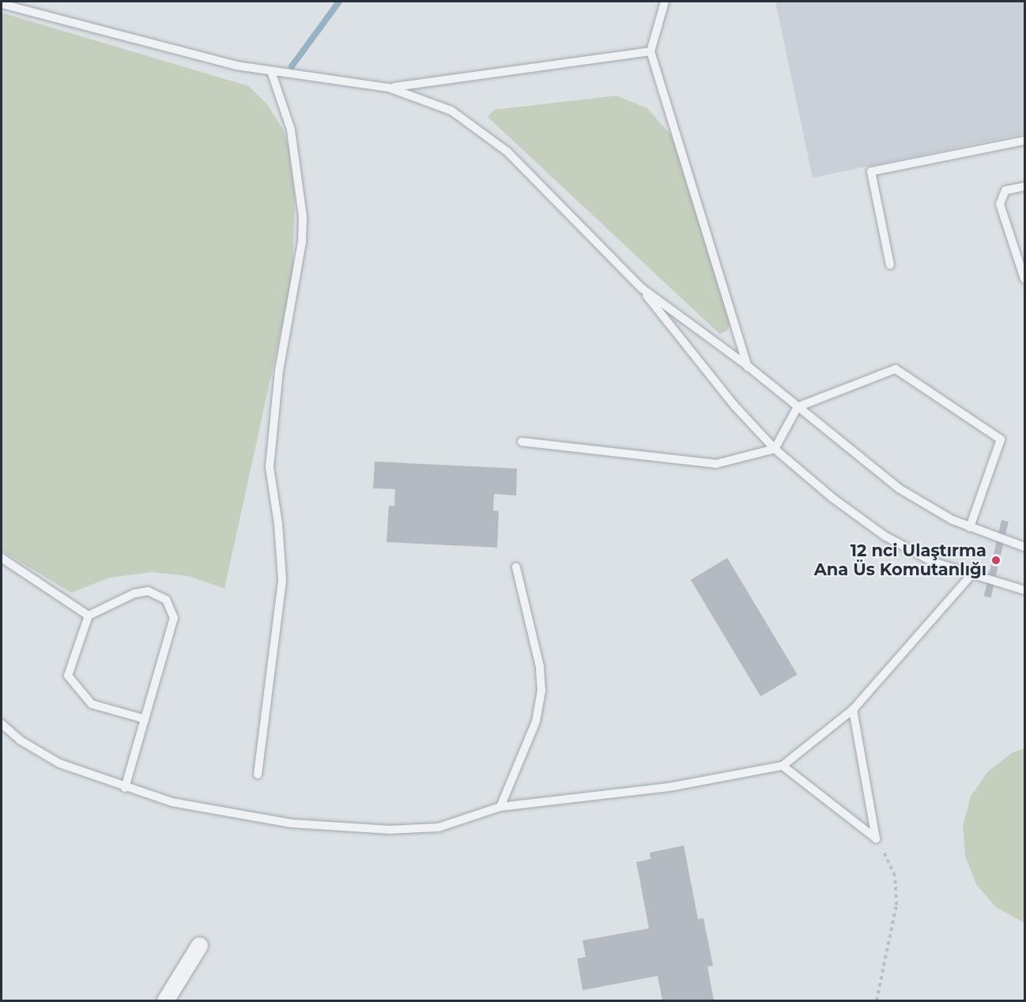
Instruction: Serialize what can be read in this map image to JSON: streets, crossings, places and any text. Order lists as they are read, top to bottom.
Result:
{
  "places": ["12 nci Ulaştırma Ana Üs Komutanlığı"]
}
